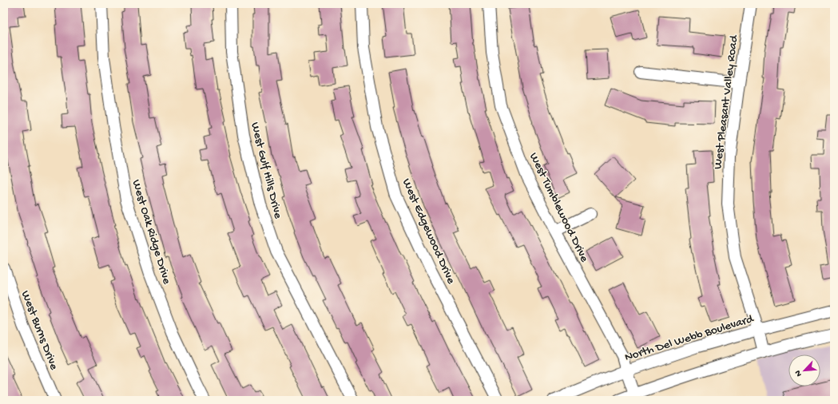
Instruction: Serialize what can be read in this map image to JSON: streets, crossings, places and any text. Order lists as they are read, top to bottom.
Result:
{
  "streets": {
    "street": [
      "West Pleasant Valley Road",
      "West Gulf Hills Drive",
      "West Tumblewood Drive",
      "West Edgewood Drive",
      "West Oak Ridge Drive",
      "West Burns Drive",
      "North Del Webb Boulevard"
    ]
  },
  "crossings": [
    ["West Pleasant Valley Road", "North Del Webb Boulevard"],
    ["West Tumblewood Drive", "North Del Webb Boulevard"]
  ],
  "north": "bottom left"
}
